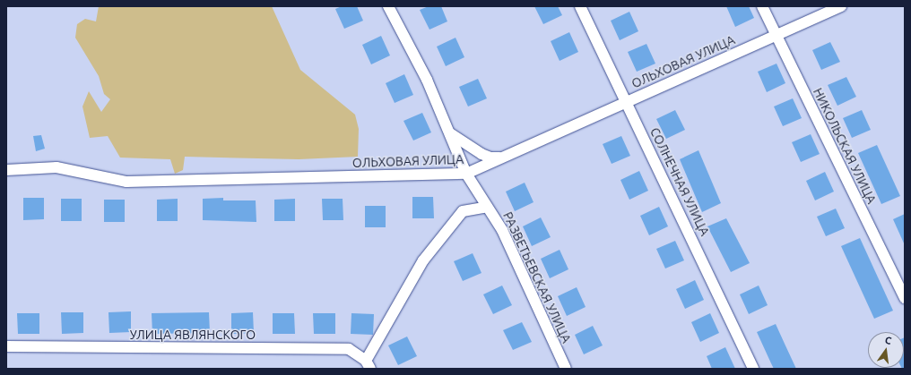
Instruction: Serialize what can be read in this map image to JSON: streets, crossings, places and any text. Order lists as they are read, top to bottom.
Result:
{
  "streets": {
    "street": [
      "ОЛЬХОВАЯ УЛИЦА",
      "НИКОЛЬСКАЯ УЛИЦА",
      "СОЛНЕЧНАЯ УЛИЦА",
      "РАЗВЕТЬЕВСКАЯ УЛИЦА",
      "УЛИЦА ЯВЛЯНСКОГО"
    ]
  },
  "crossings": [
    ["ОЛЬХОВАЯ УЛИЦА", "НИКОЛЬСКАЯ УЛИЦА"],
    ["ОЛЬХОВАЯ УЛИЦА", "СОЛНЕЧНАЯ УЛИЦА"],
    ["ОЛЬХОВАЯ УЛИЦА", "РАЗВЕТЬЕВСКАЯ УЛИЦА"]
  ],
  "north": "top"
}
